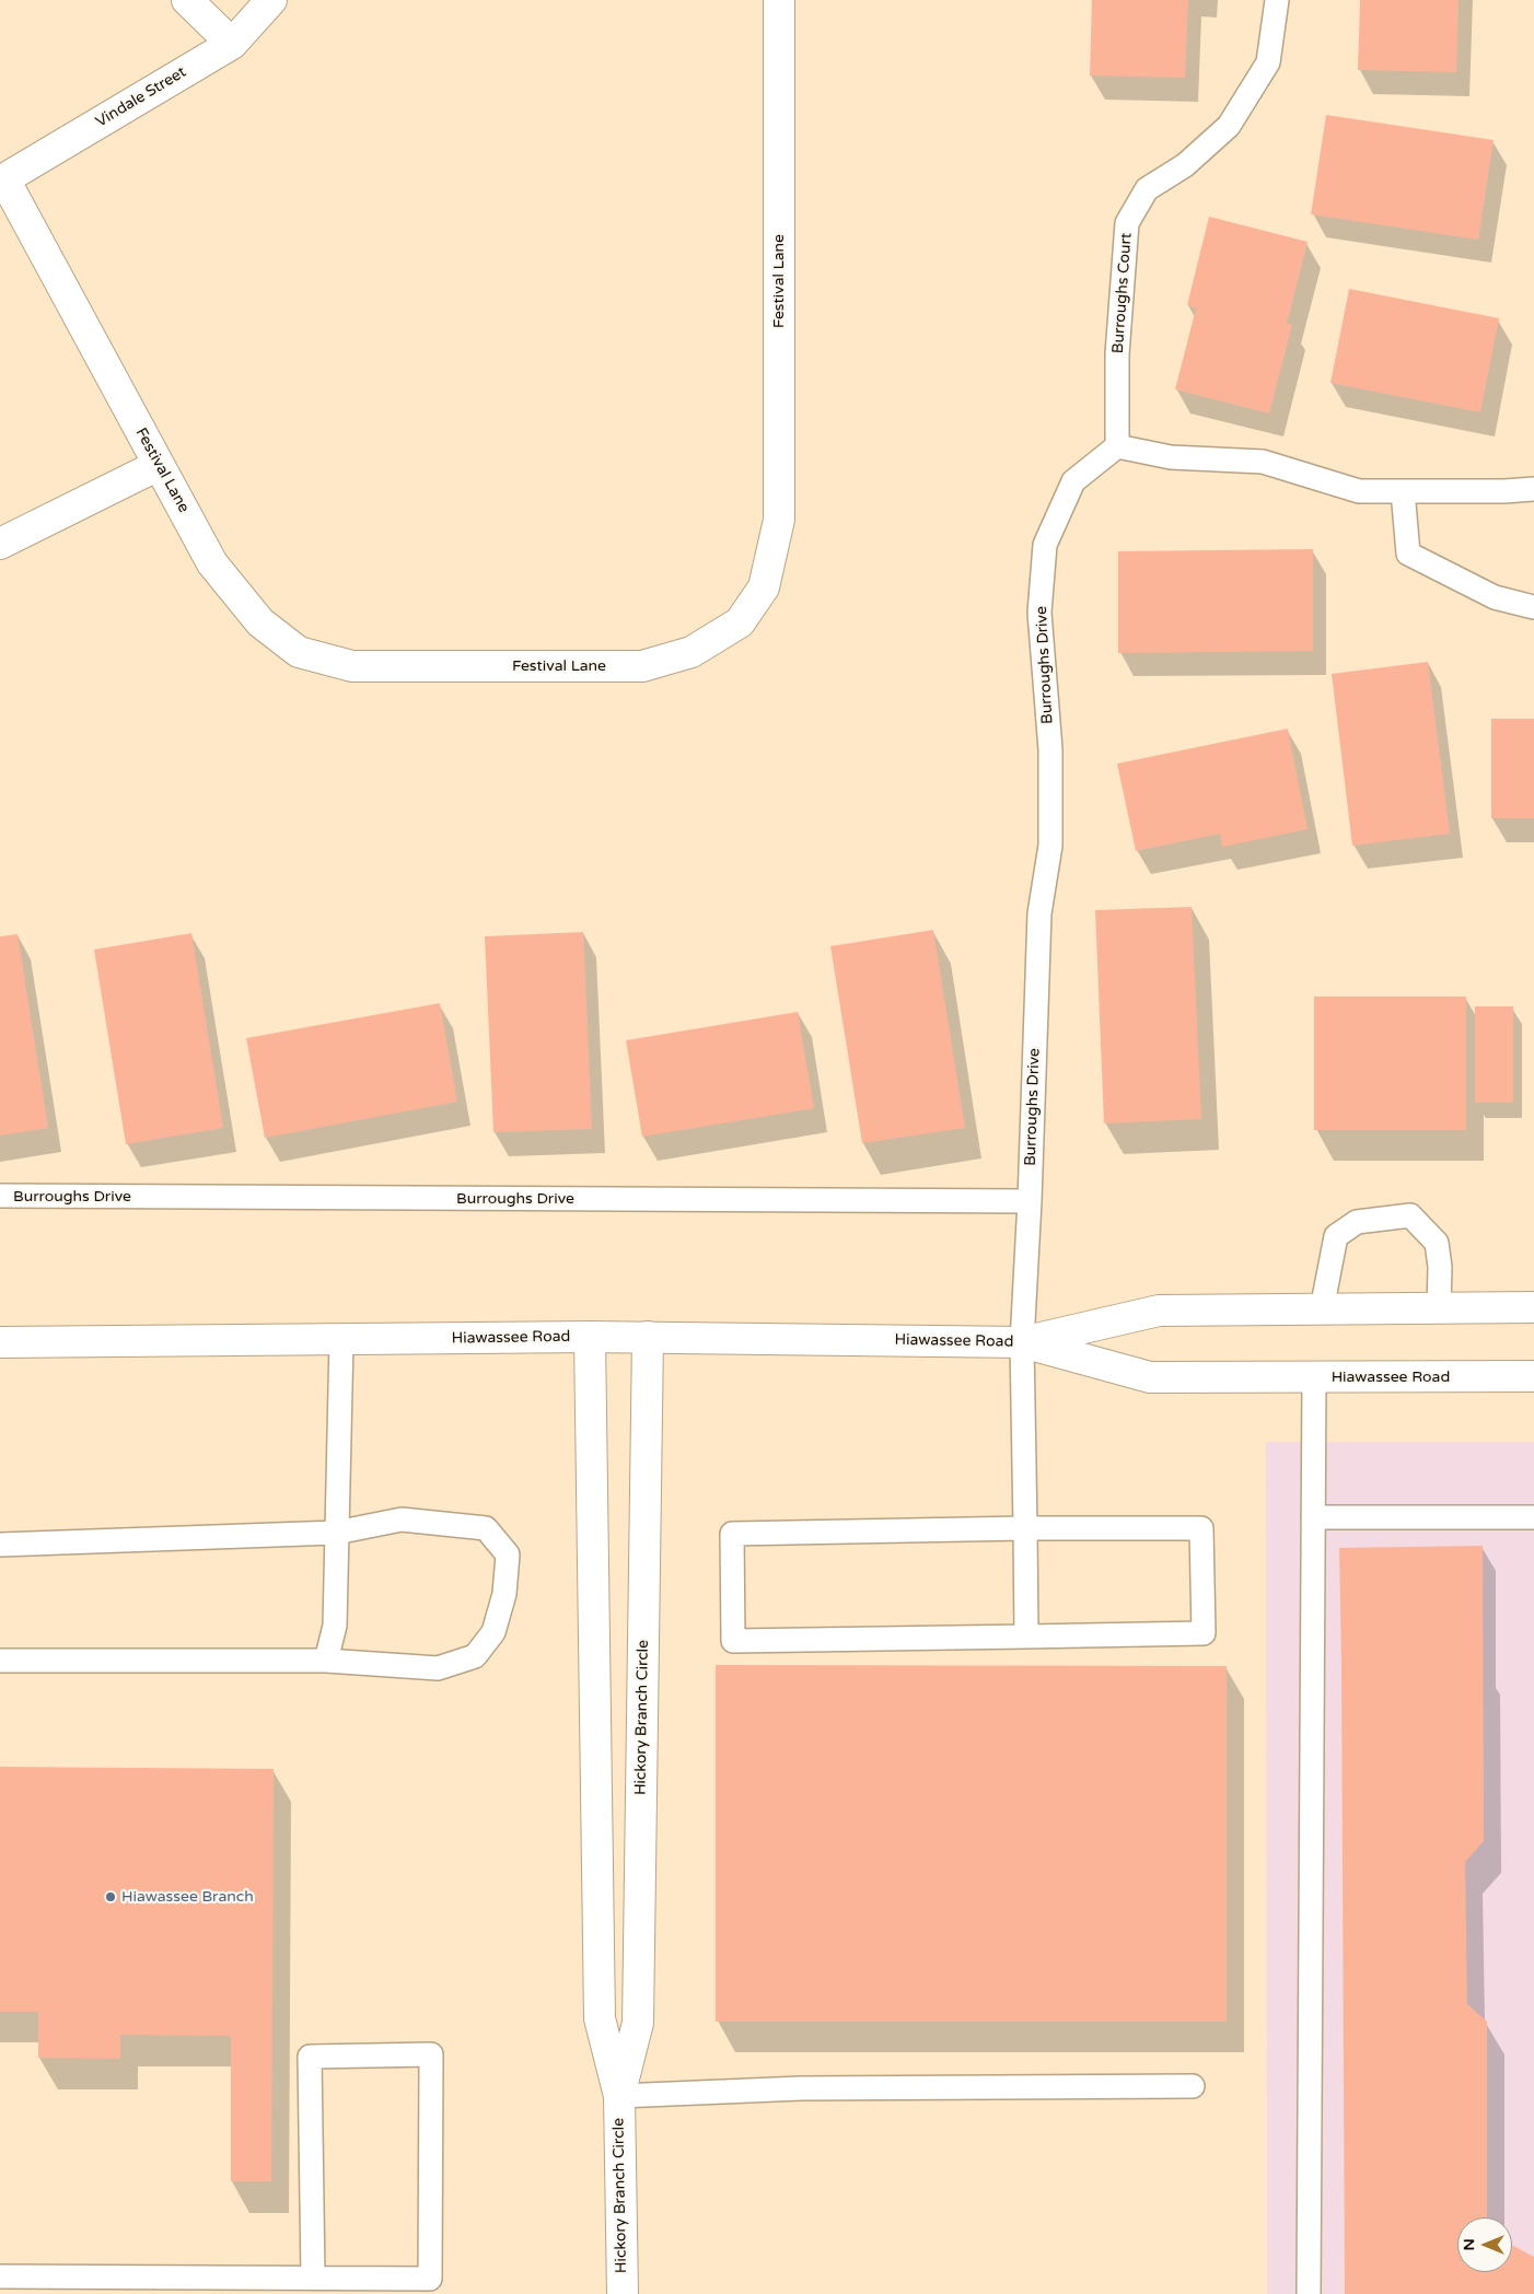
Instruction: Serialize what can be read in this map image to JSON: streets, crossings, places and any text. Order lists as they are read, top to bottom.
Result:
{
  "streets": {
    "street": [
      "Vindale Street",
      "Festival Lane",
      "Hiawassee Road",
      "Hickory Branch Circle"
    ],
    "lane": ["Burroughs Court", "Burroughs Drive"]
  },
  "crossings": [
    ["Vindale Street", "Festival Lane"],
    ["Burroughs Court", "Burroughs Drive"],
    ["Burroughs Drive", "Hiawassee Road"],
    ["Hiawassee Road", "Hickory Branch Circle"]
  ],
  "places": ["Hiawassee Branch"],
  "north": "left"
}
